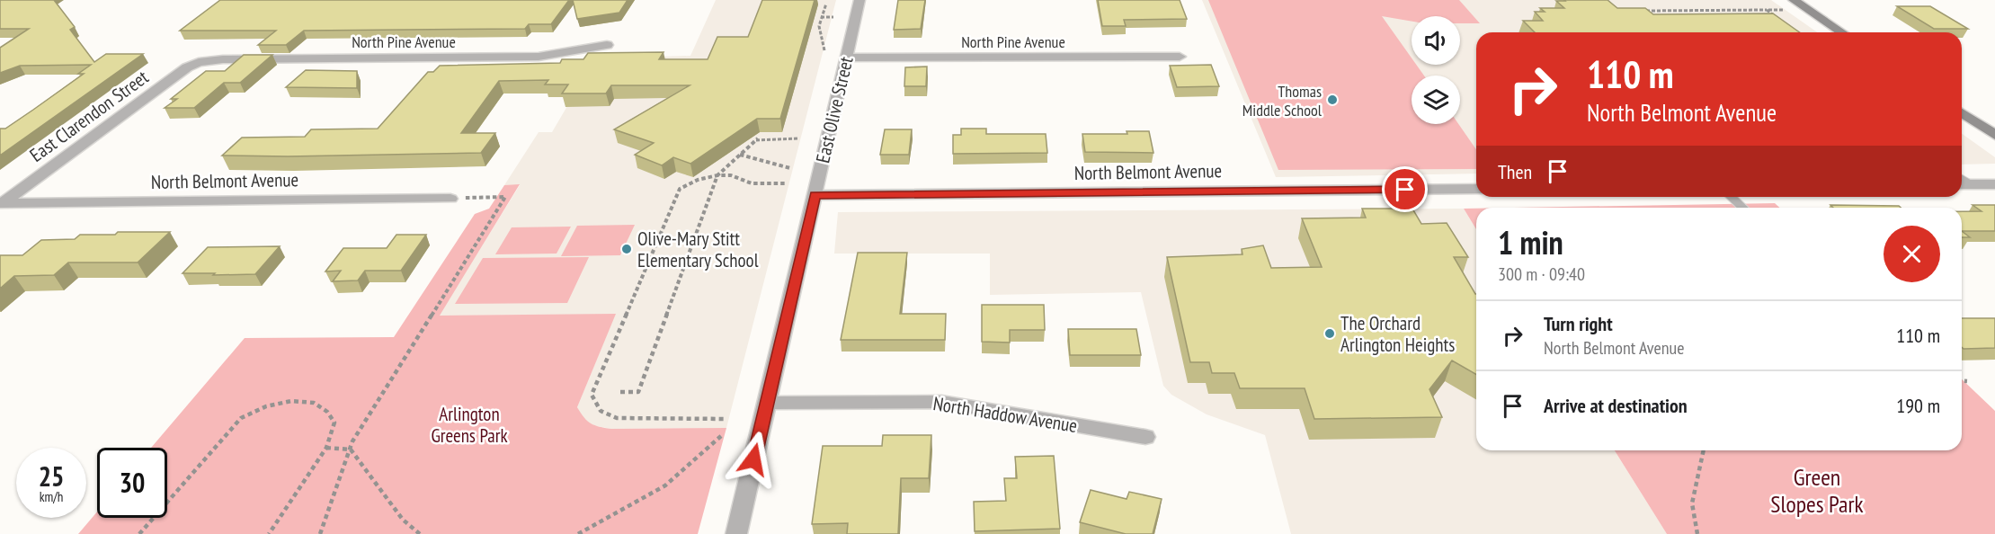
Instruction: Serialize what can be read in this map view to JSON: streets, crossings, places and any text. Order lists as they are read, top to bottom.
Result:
{
  "streets": {
    "street": [
      "North Pine Avenue",
      "East Olive Street",
      "East Clarendon Street",
      "North Belmont Avenue",
      "North Haddow Avenue"
    ]
  },
  "crossings": [
    ["North Pine Avenue", "East Olive Street"],
    ["North Pine Avenue", "East Clarendon Street"],
    ["East Olive Street", "North Belmont Avenue"],
    ["East Olive Street", "North Haddow Avenue"],
    ["East Clarendon Street", "North Belmont Avenue"]
  ],
  "parks": ["Arlington Greens Park", "Green Slopes Park"],
  "places": ["Thomas Middle School", "Olive-Mary Stitt Elementary School", "The Orchard Arlington Heights"],
  "page": {
    "turn": ["110 m", "North Belmont Avenue"],
    "then": "Then",
    "heading": ["1 min", "300 m · 09:40"],
    "list": [
      {
        "name": "Turn right",
        "note": "North Belmont Avenue",
        "value": "110 m"
      },
      {
        "name": "Arrive at destination",
        "value": "190 m"
      }
    ],
    "speed": "25 km/h",
    "limit": "30"
  }
}
